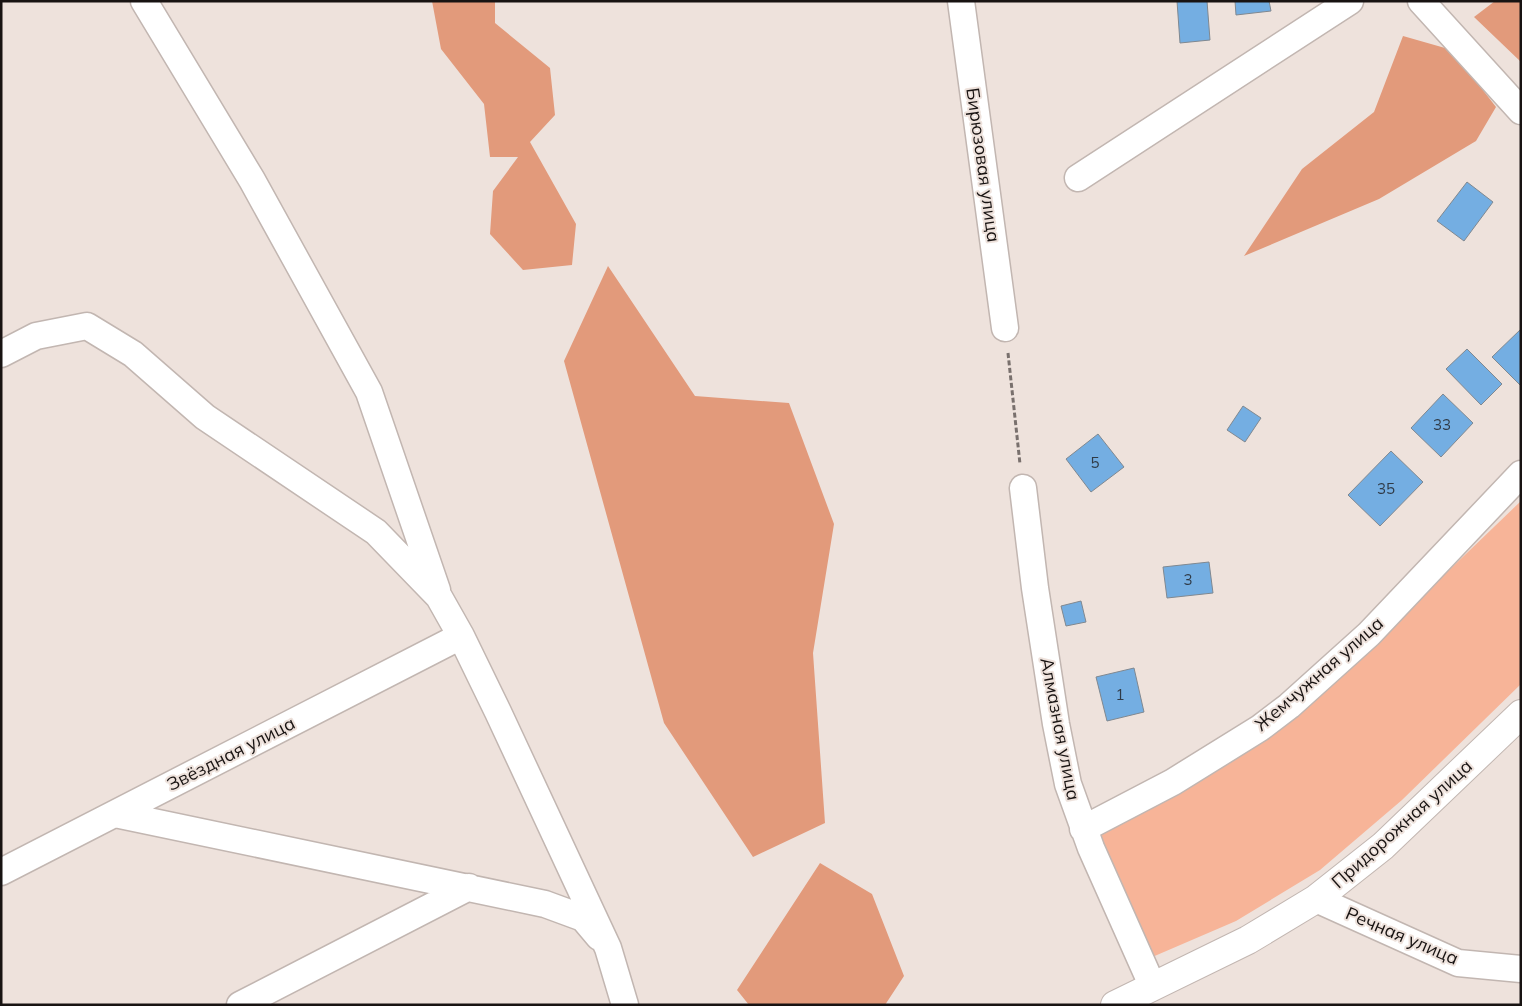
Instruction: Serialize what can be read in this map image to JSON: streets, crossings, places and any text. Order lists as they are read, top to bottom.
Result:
{
  "streets": {
    "street": [
      "Бирюзовая улица",
      "Жемчужная улица",
      "Алмазная улица",
      "Звёздная улица",
      "Придорожная улица",
      "Речная улица"
    ]
  },
  "crossings": [
    ["Жемчужная улица", "Алмазная улица"],
    ["Алмазная улица", "Придорожная улица"],
    ["Придорожная улица", "Речная улица"]
  ],
  "house_numbers": [
    "33",
    "5",
    "35",
    "3",
    "1"
  ]
}
